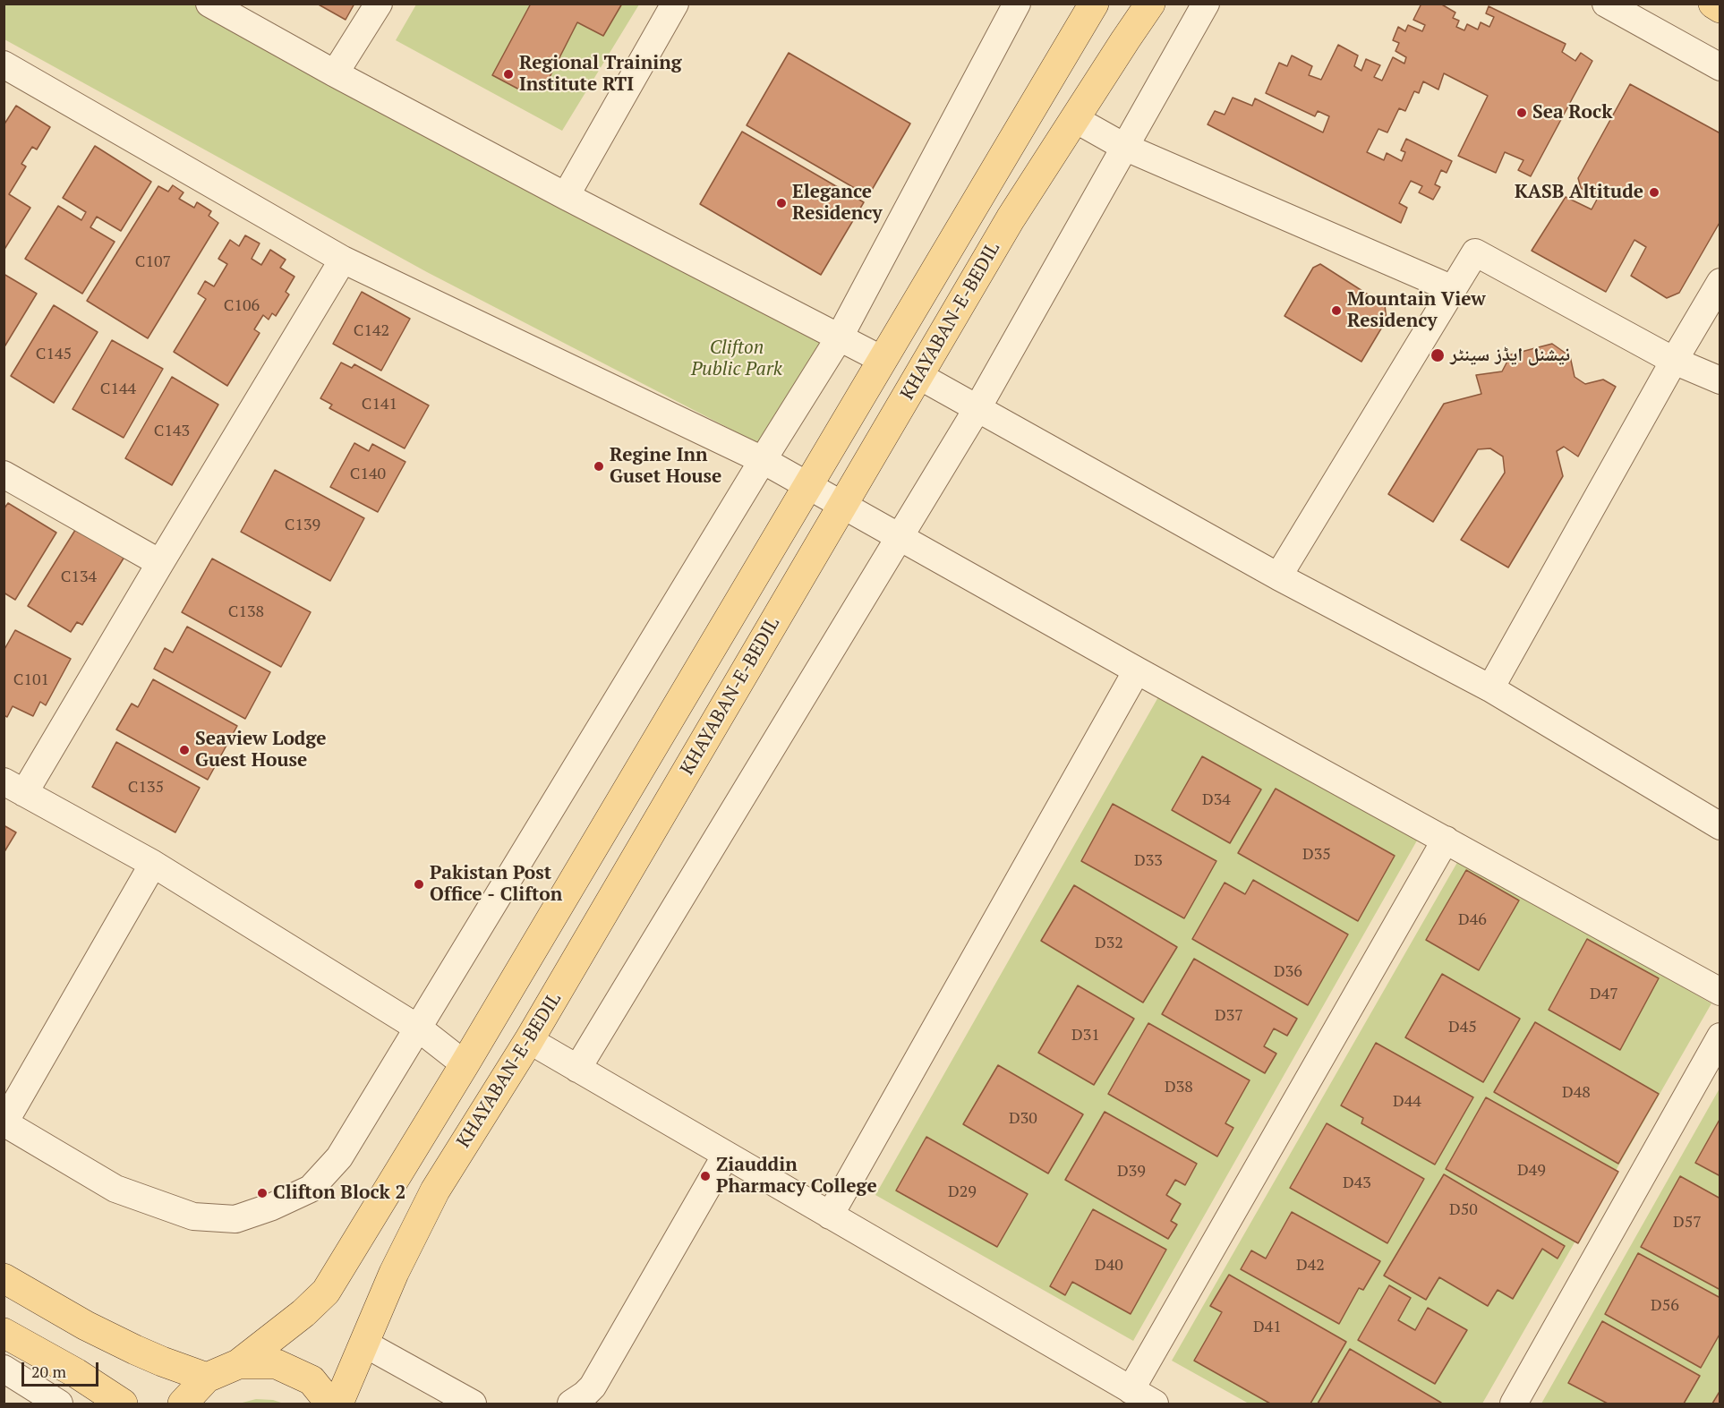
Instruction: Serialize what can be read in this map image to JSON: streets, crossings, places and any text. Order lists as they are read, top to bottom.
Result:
{
  "streets": {
    "main road": ["KHAYABAN-E-BEDIL"]
  },
  "parks": ["Clifton Public Park"],
  "places": [
    "Regional Training Institute RTI",
    "Sea Rock",
    "KASB Altitude",
    "Elegance Residency",
    "Mountain View Residency",
    "نیشنل ایڈز سینٹر",
    "Regine Inn Guset House",
    "Seaview Lodge Guest House",
    "Pakistan Post Office - Clifton",
    "Ziauddin Pharmacy College",
    "Clifton Block 2"
  ],
  "house_numbers": [
    "C107",
    "C106",
    "C142",
    "C145",
    "C144",
    "C141",
    "C143",
    "C140",
    "C139",
    "C134",
    "C138",
    "C101",
    "C135",
    "D34",
    "D35",
    "D33",
    "D46",
    "D32",
    "D36",
    "D47",
    "D37",
    "D45",
    "D31",
    "D38",
    "D48",
    "D44",
    "D30",
    "D49",
    "D39",
    "D43",
    "D29",
    "D50",
    "D57",
    "D40",
    "D42",
    "D56",
    "D41"
  ],
  "scale_bar": "20 m"
}
